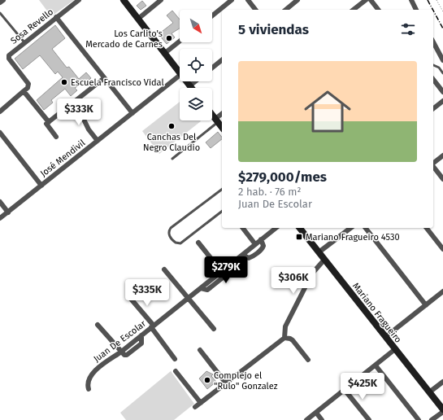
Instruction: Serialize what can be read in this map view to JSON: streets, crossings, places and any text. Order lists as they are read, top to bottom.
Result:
{
  "streets": {
    "main road": ["Mariano Fragueiro"],
    "street": ["Sosa Revello", "José Mendivil", "Juan De Escolar"]
  },
  "places": {
    "other": [
      "Los Carlito's Mercado de Carnes",
      "Escuela Francisco Vidal",
      "Canchas Del Negro Claudio",
      "Complejo el \"Rulo\" Gonzalez"
    ],
    "transit": ["Mariano Fragueiro 4530"]
  },
  "north": "bottom right",
  "page": {
    "heading": "5 viviendas",
    "list": [
      {
        "name": "$279,000/mes",
        "note": "2 hab. · 76 m² · Juan De Escolar"
      }
    ],
    "price": [
      "$333K",
      "$279K",
      "$306K",
      "$335K",
      "$425K"
    ]
  }
}
